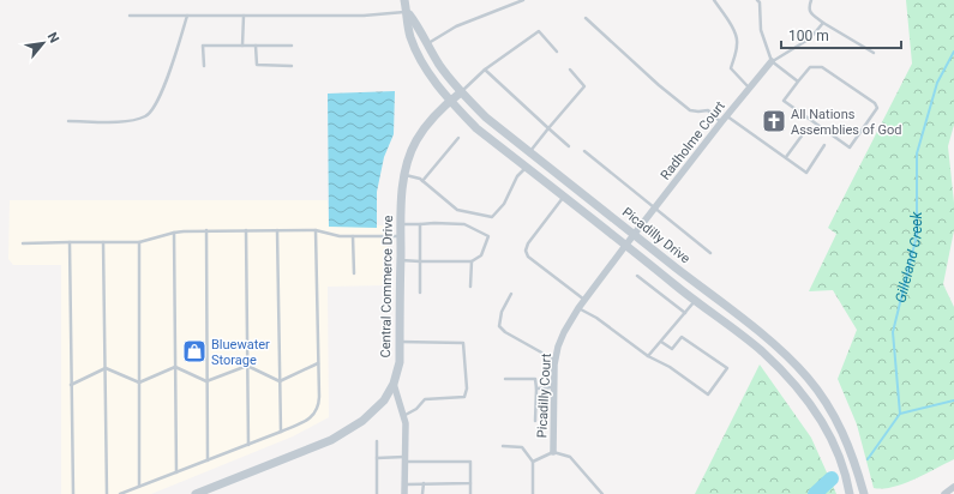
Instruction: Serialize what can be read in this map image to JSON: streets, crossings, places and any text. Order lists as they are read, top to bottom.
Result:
{
  "streets": {
    "street": [
      "Radholme Court",
      "Picadilly Drive",
      "Central Commerce Drive",
      "Picadilly Court"
    ]
  },
  "crossings": [
    ["Radholme Court", "Picadilly Drive"],
    ["Radholme Court", "Picadilly Court"],
    ["Picadilly Drive", "Central Commerce Drive"],
    ["Picadilly Drive", "Picadilly Court"]
  ],
  "water": ["Gilleland Creek"],
  "places": {
    "church": ["All Nations Assemblies of God"],
    "shop": ["Bluewater Storage"]
  },
  "scale_bar": "100 m",
  "north": "top right"
}
